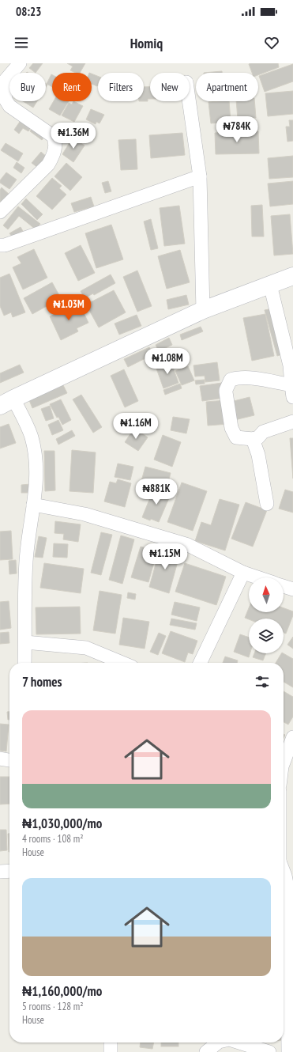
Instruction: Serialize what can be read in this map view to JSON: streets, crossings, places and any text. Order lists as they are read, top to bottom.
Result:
{
  "north": "top",
  "page": {
    "status": "08:23",
    "header": "Homiq",
    "chip": [
      "Buy",
      "Rent",
      "Filters",
      "New",
      "Apartment"
    ],
    "price": [
      "₦784K",
      "₦1.36M",
      "₦1.03M",
      "₦1.08M",
      "₦1.16M",
      "₦881K",
      "₦1.15M"
    ],
    "heading": "7 homes",
    "list": [
      {
        "name": "₦1,030,000/mo",
        "note": "4 rooms · 108 m² · House"
      },
      {
        "name": "₦1,160,000/mo",
        "note": "5 rooms · 128 m² · House"
      }
    ]
  }
}
